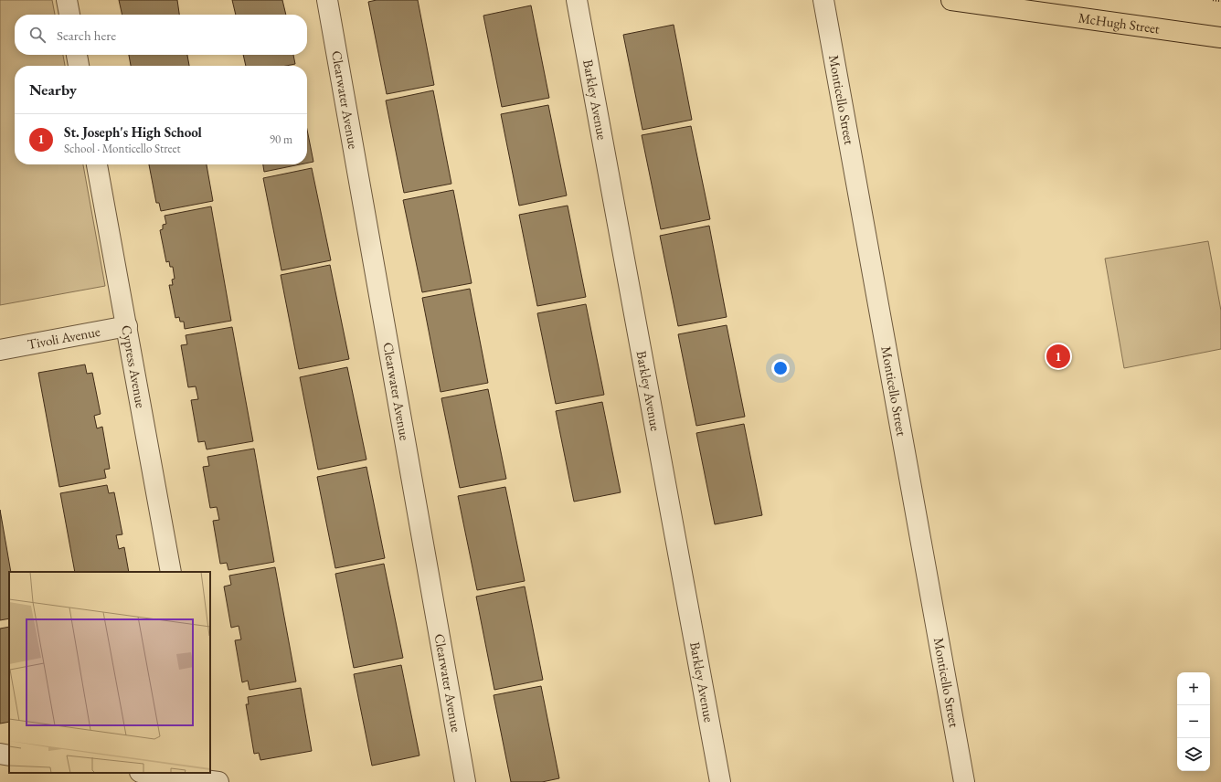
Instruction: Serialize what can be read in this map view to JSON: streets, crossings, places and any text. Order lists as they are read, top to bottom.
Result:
{
  "streets": {
    "main road": ["McHugh Street"],
    "street": [
      "Clearwater Avenue",
      "Barkley Avenue",
      "Monticello Street",
      "Tivoli Avenue",
      "Cypress Avenue"
    ]
  },
  "crossings": [
    ["Tivoli Avenue", "Cypress Avenue"]
  ],
  "page": {
    "search": "Search here",
    "heading": "Nearby",
    "list": [
      {
        "mark": "1",
        "name": "St. Joseph's High School",
        "note": "School · Monticello Street",
        "value": "90 m"
      }
    ],
    "pins": "1",
    "map_buttons": ["+", "−"]
  }
}
